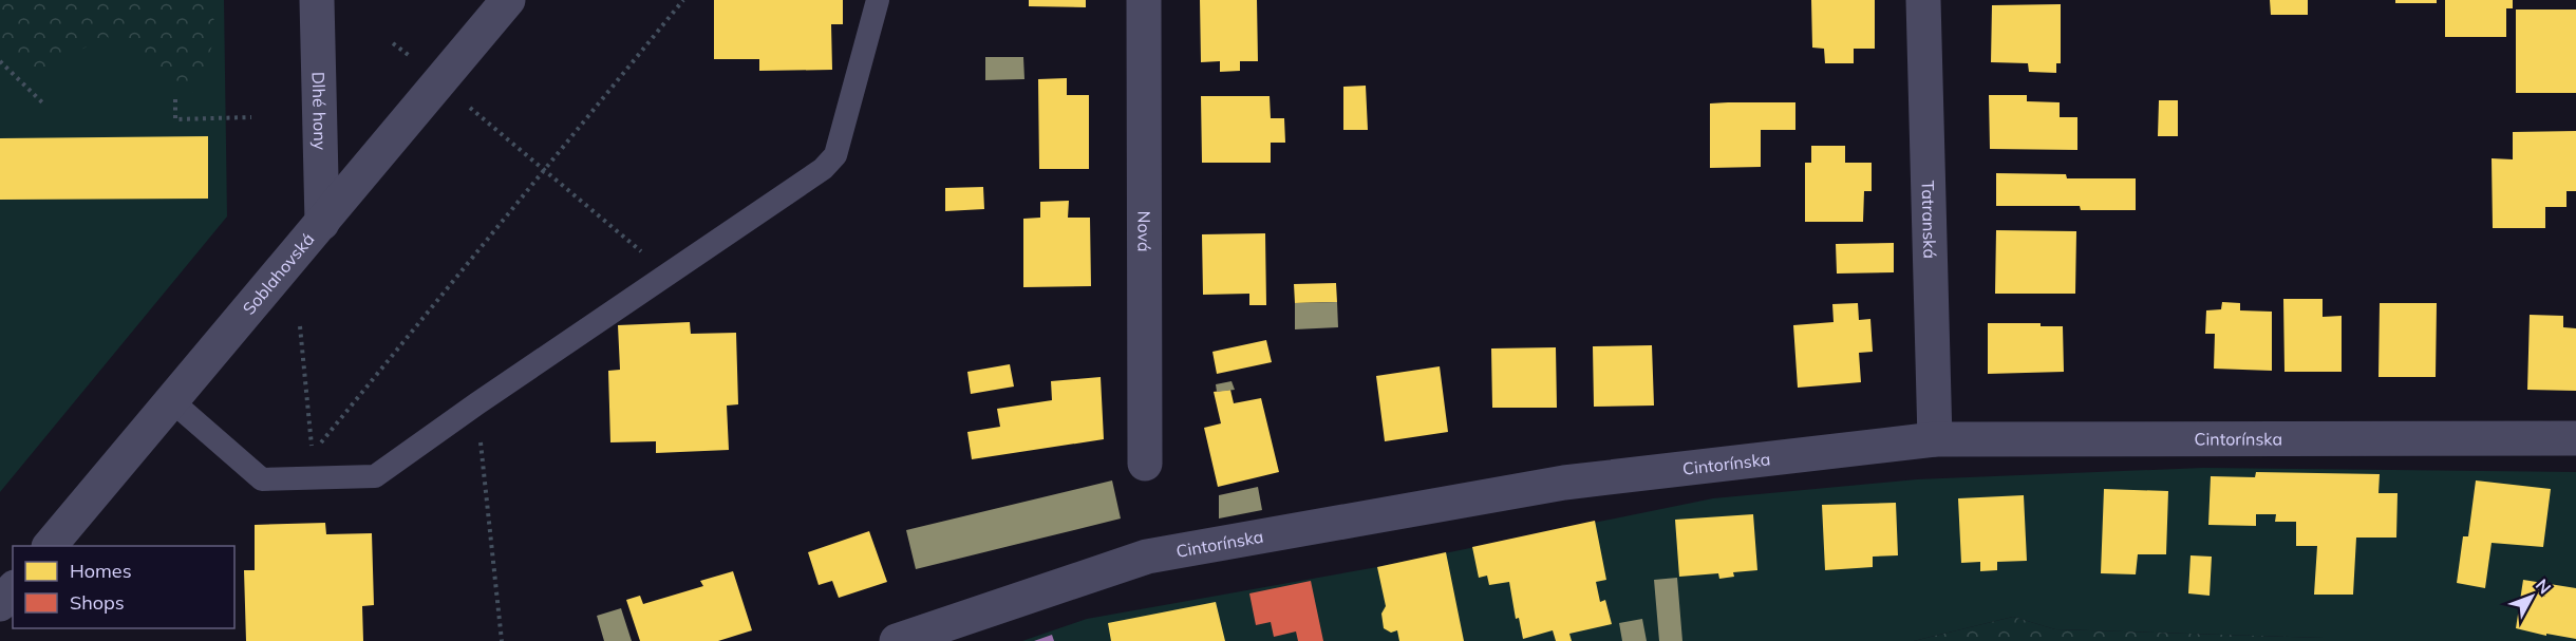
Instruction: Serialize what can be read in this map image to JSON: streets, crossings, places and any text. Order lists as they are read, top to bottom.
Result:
{
  "streets": {
    "street": [
      "Dlhé hony",
      "Tatranská",
      "Nová",
      "Soblahovská",
      "Cintorínska"
    ]
  },
  "crossings": [
    ["Dlhé hony", "Soblahovská"],
    ["Tatranská", "Cintorínska"]
  ],
  "legend": ["Homes", "Shops"],
  "north": "top right"
}
